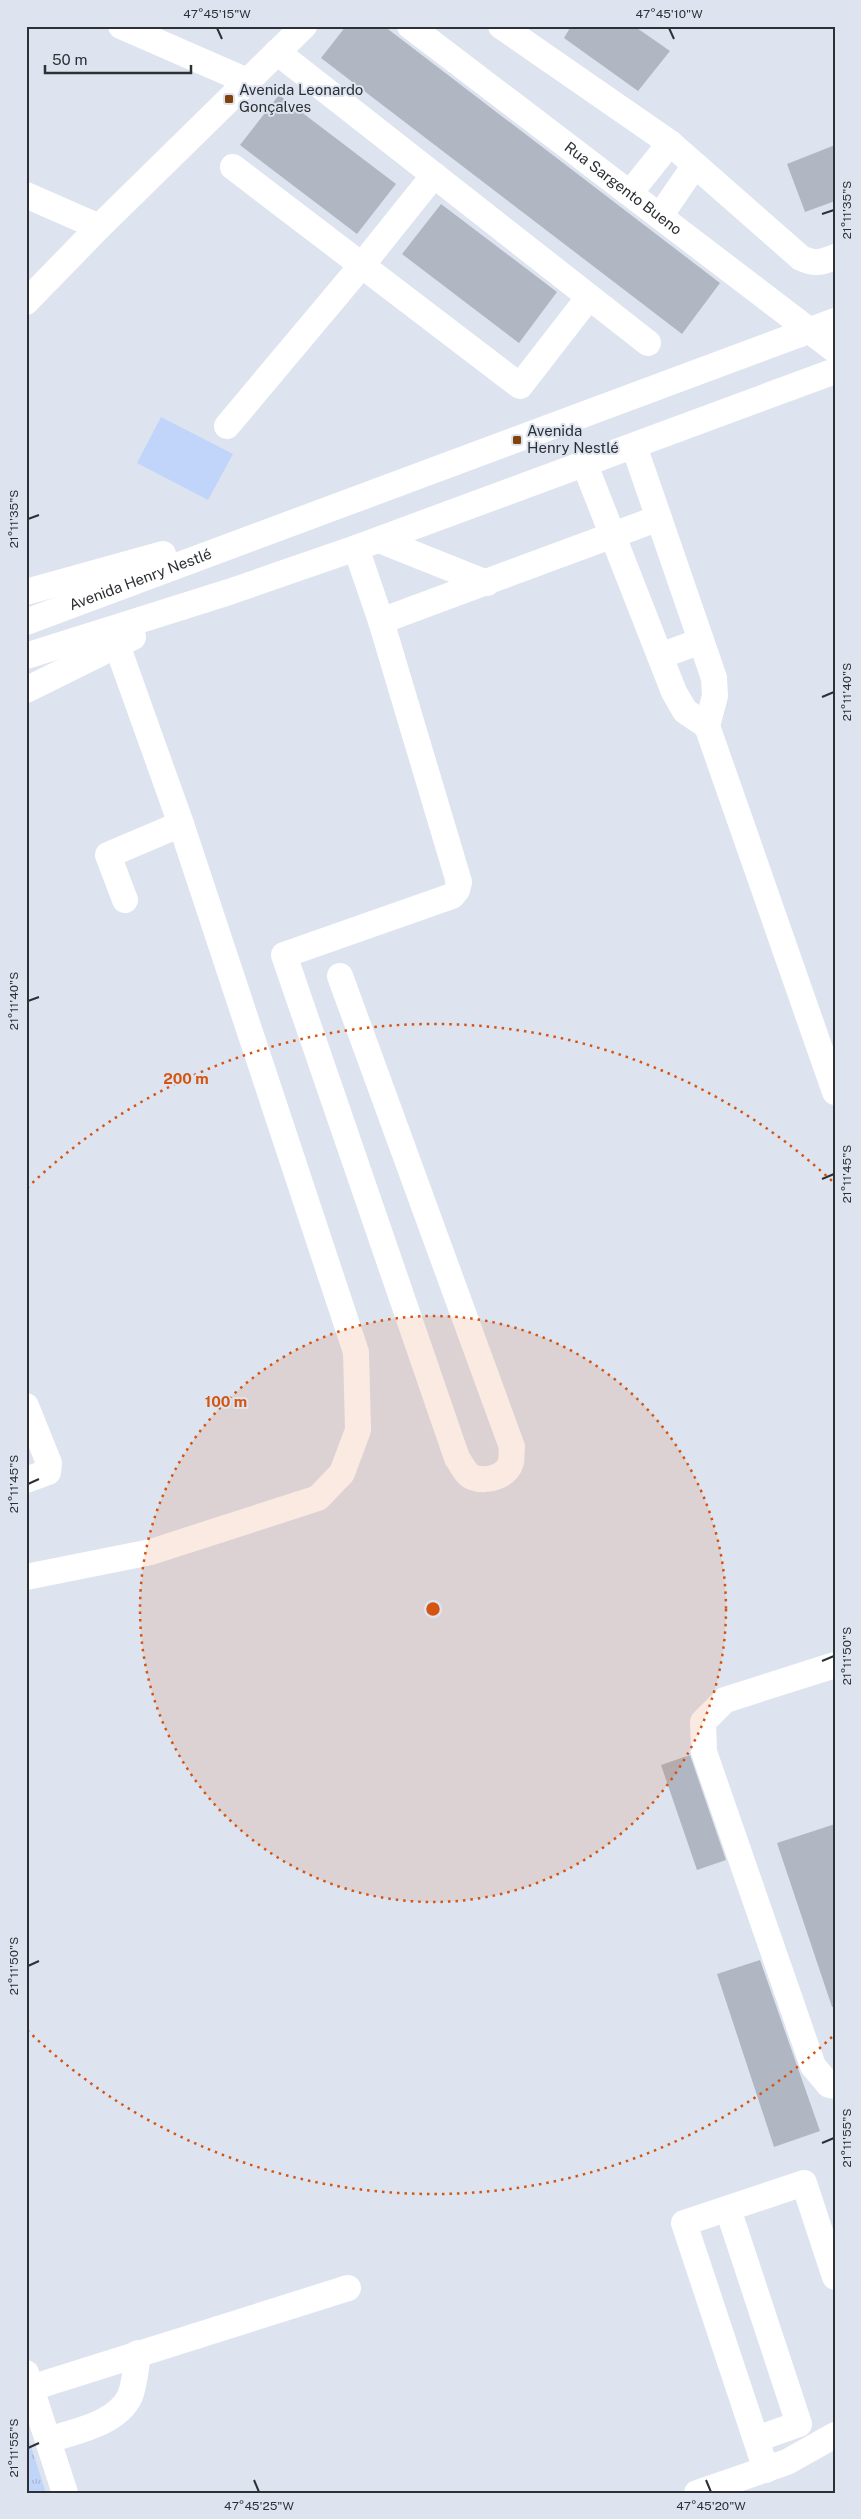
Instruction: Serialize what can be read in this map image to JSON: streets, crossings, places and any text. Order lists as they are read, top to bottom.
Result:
{
  "streets": {
    "street": ["Rua Sargento Bueno", "Avenida Henry Nestlé"]
  },
  "crossings": [
    ["Rua Sargento Bueno", "Avenida Henry Nestlé"]
  ],
  "places": {
    "transit": ["Avenida Leonardo Gonçalves", "Avenida Henry Nestlé"]
  },
  "scale_bar": "50 m",
  "coordinates": [
    "47°45'15\"W",
    "47°45'10\"W",
    "21°11'35\"S",
    "21°11'40\"S",
    "21°11'45\"S",
    "21°11'50\"S",
    "21°11'55\"S",
    "47°45'25\"W",
    "47°45'20\"W"
  ],
  "rings": ["200 m", "100 m"]
}
